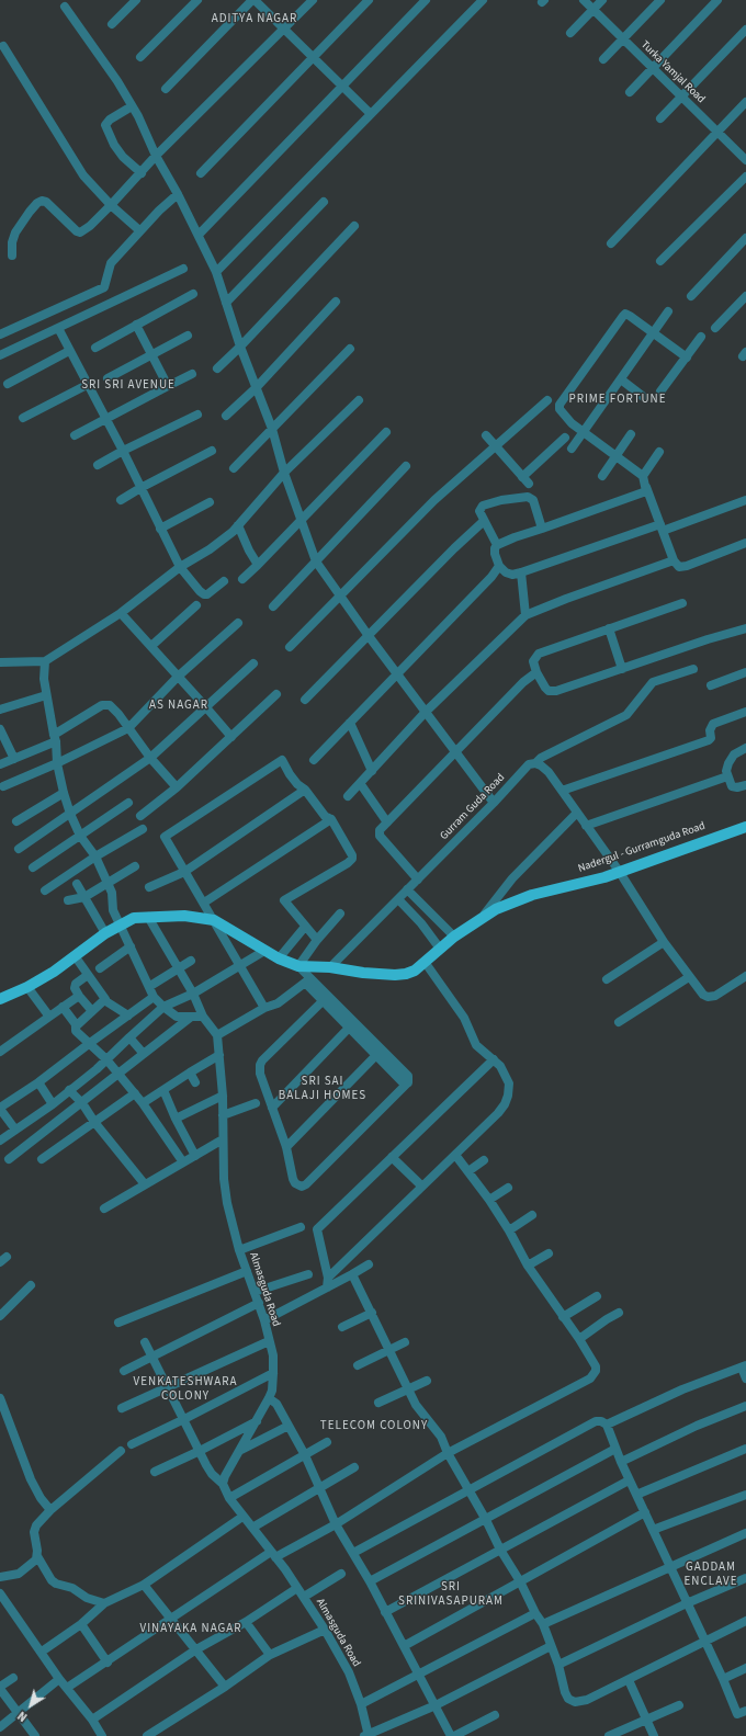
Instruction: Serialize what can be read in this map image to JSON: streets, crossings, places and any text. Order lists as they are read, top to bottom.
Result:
{
  "streets": {
    "main road": ["Nadergul - Gurramguda Road"],
    "street": ["Turka Yamjal Road", "Gurram Guda Road", "Almasguda Road"]
  },
  "crossings": [
    ["Gurram Guda Road", "Nadergul - Gurramguda Road"],
    ["Nadergul - Gurramguda Road", "Almasguda Road"]
  ],
  "districts": [
    "ADITYA NAGAR",
    "SRI SRI AVENUE",
    "PRIME FORTUNE",
    "AS NAGAR",
    "SRI SAI BALAJI HOMES",
    "VENKATESHWARA COLONY",
    "TELECOM COLONY",
    "GADDAM ENCLAVE",
    "SRI SRINIVASAPURAM",
    "VINAYAKA NAGAR"
  ],
  "north": "bottom left"
}
